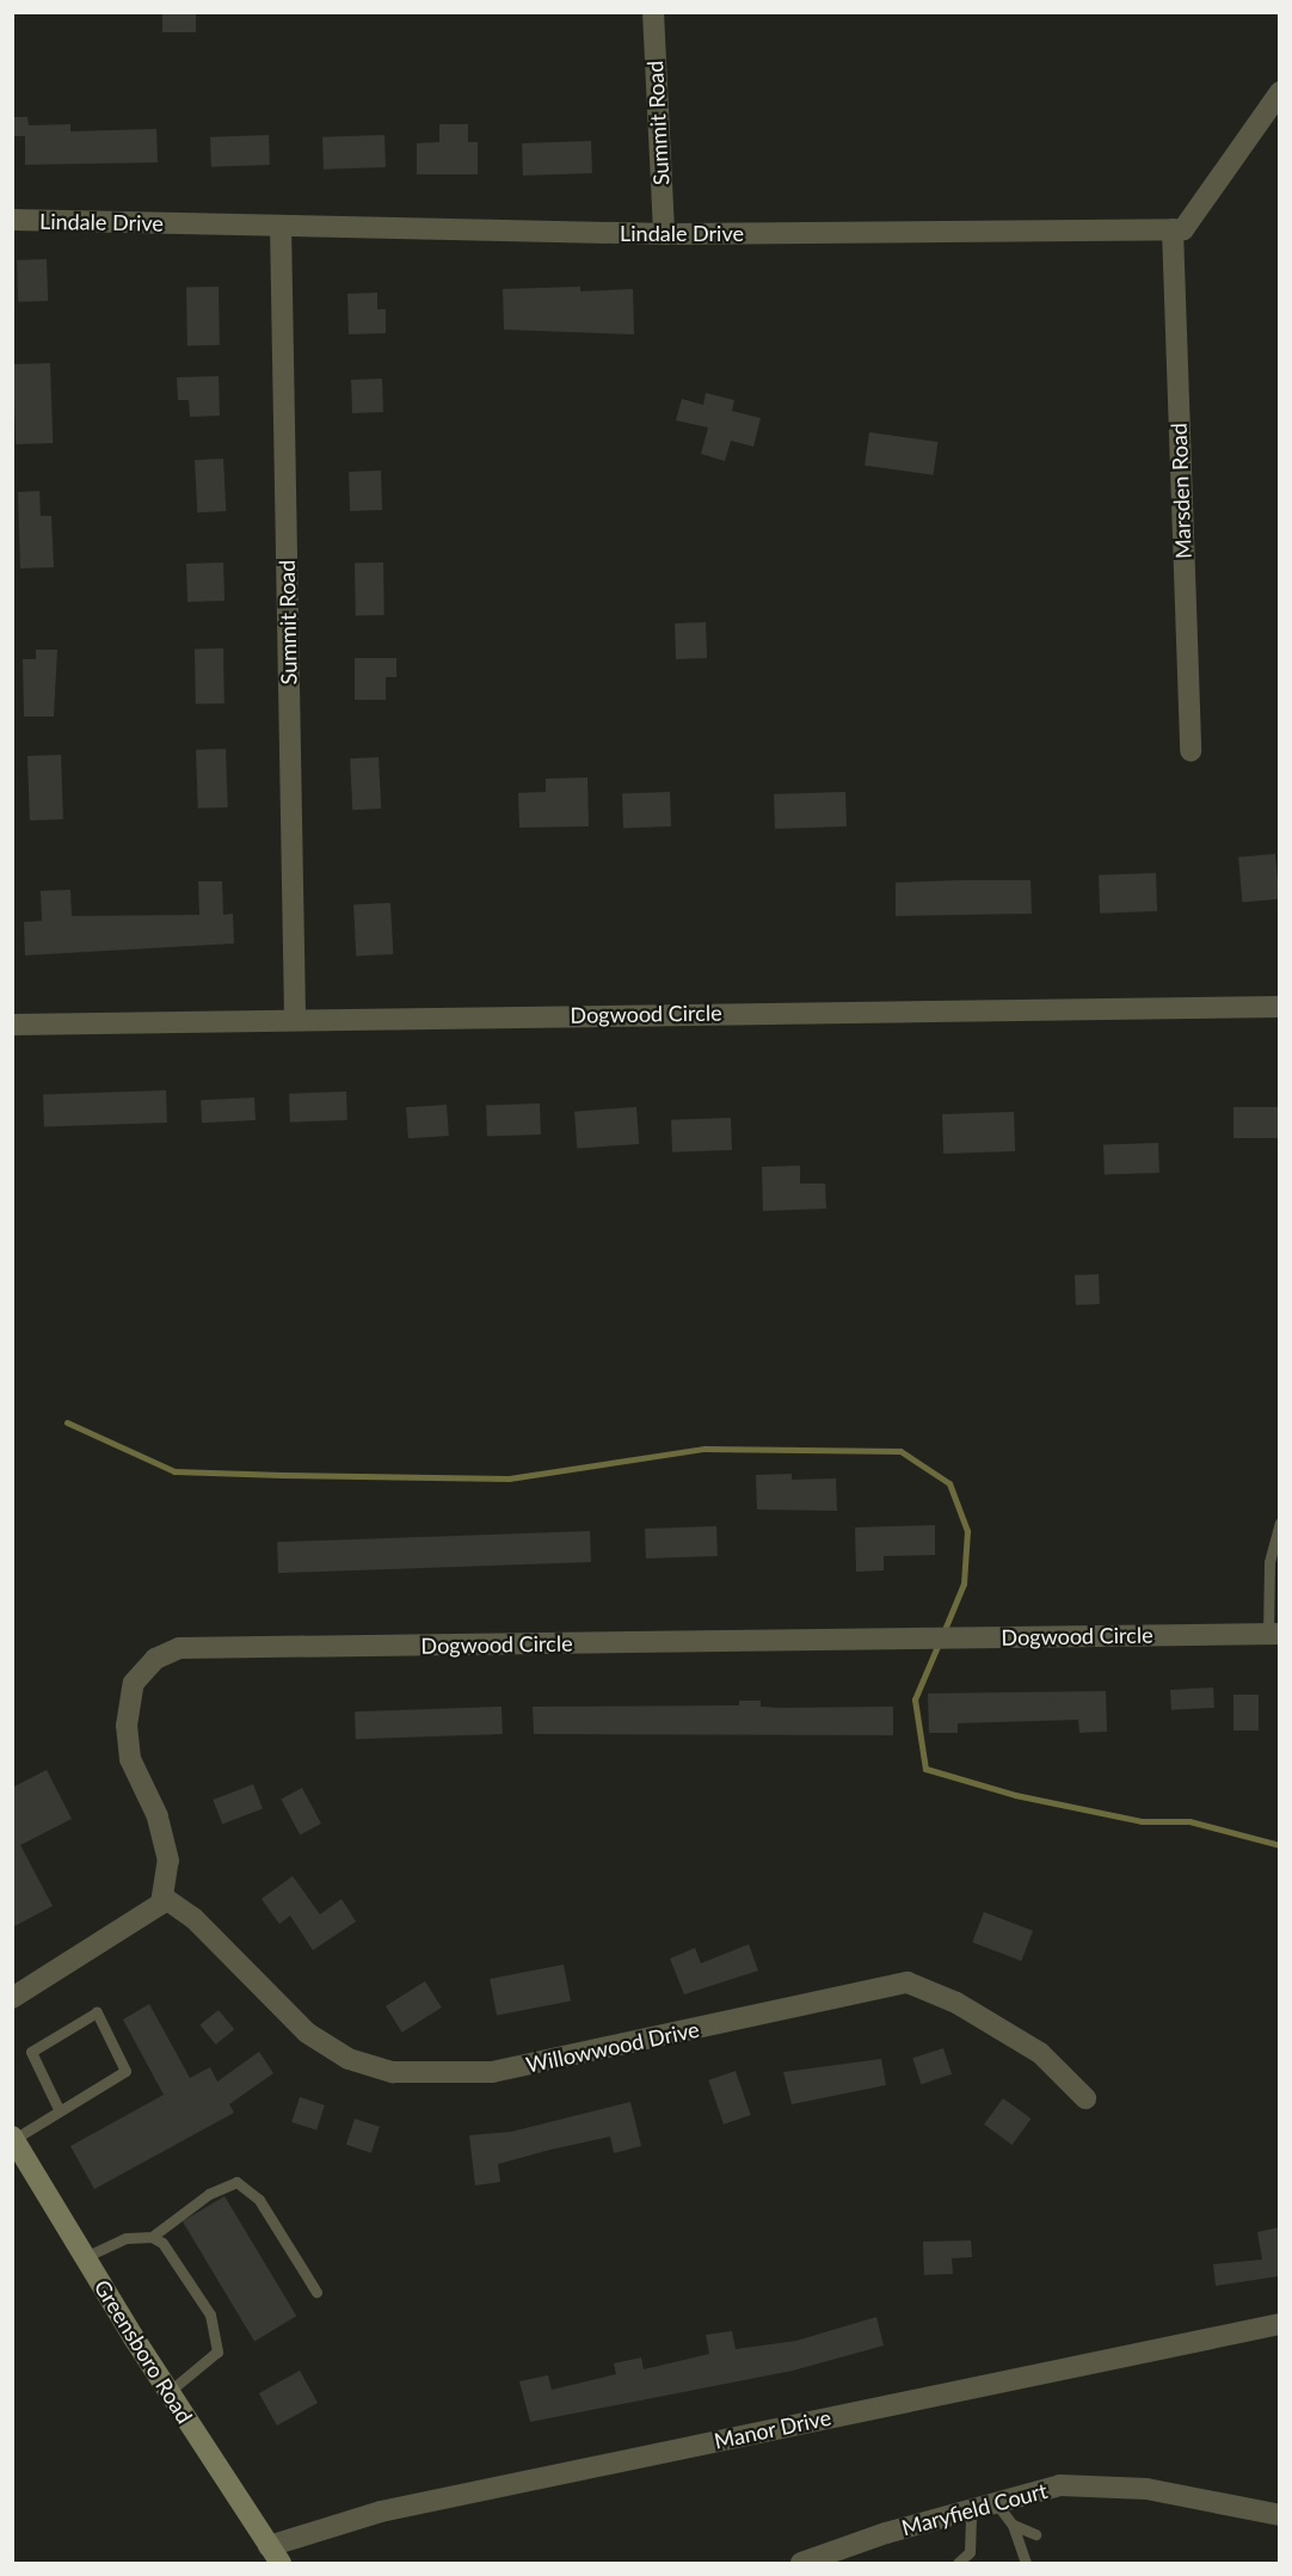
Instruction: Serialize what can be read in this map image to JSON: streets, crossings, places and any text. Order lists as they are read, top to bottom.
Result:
{
  "streets": {
    "main road": ["Greensboro Road"],
    "street": [
      "Summit Road",
      "Lindale Drive",
      "Marsden Road",
      "Dogwood Circle",
      "Willowwood Drive",
      "Manor Drive",
      "Maryfield Court"
    ]
  },
  "crossings": [
    ["Summit Road", "Lindale Drive"],
    ["Summit Road", "Dogwood Circle"],
    ["Lindale Drive", "Marsden Road"],
    ["Dogwood Circle", "Willowwood Drive"],
    ["Greensboro Road", "Manor Drive"]
  ]
}
